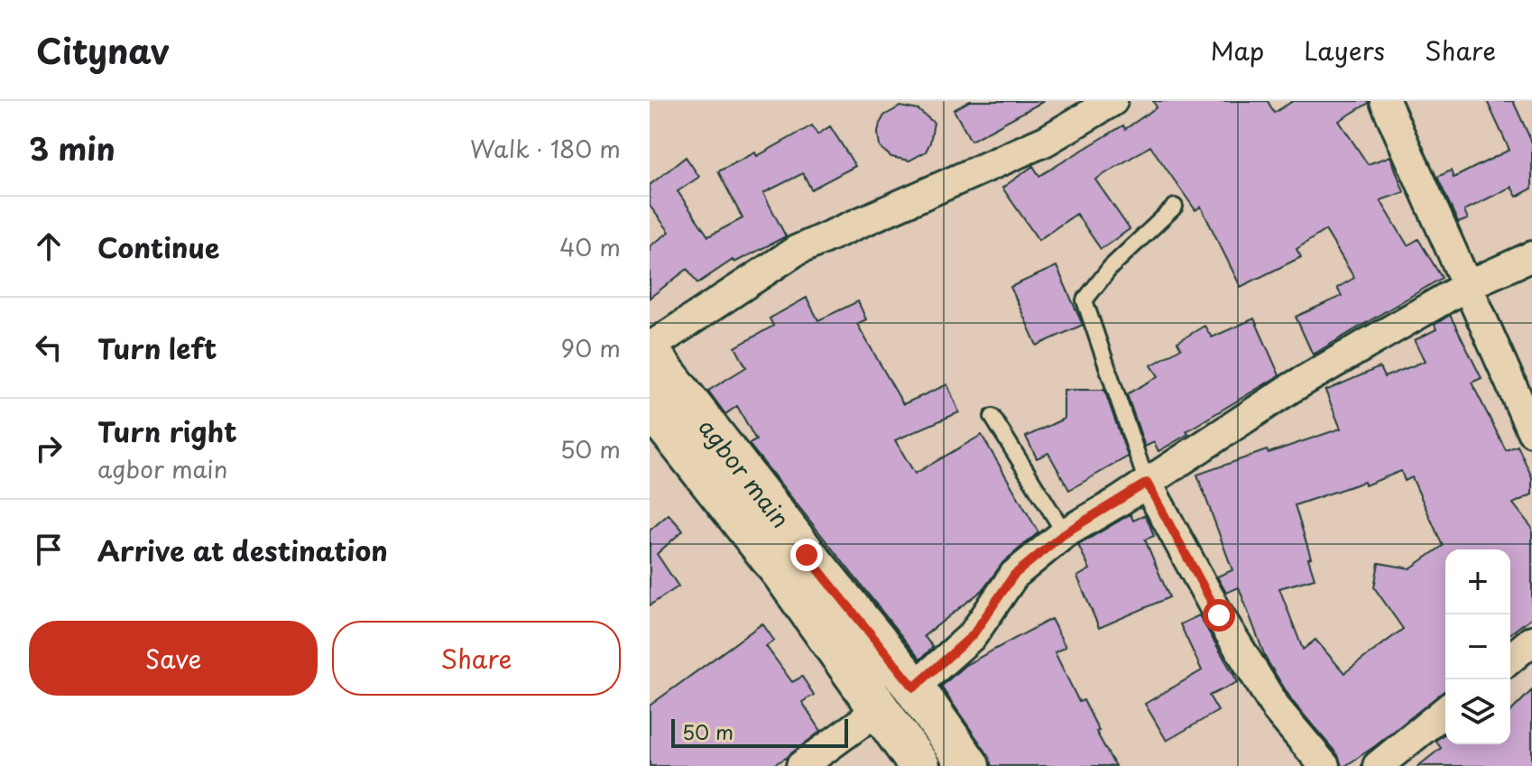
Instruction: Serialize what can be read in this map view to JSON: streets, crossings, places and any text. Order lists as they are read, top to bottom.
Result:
{
  "streets": {
    "main road": ["agbor main"]
  },
  "scale_bar": "50 m",
  "page": {
    "header": "Citynav",
    "nav": ["Map", "Layers", "Share"],
    "heading": ["3 min", "Walk · 180 m"],
    "list": [
      ["Continue", "40 m"],
      ["Turn left", "90 m"],
      ["Turn right", "agbor main", "50 m"],
      "Arrive at destination"
    ],
    "map_buttons": ["+", "−"],
    "buttons": ["Save", "Share"],
    "scale": "50 m"
  }
}
